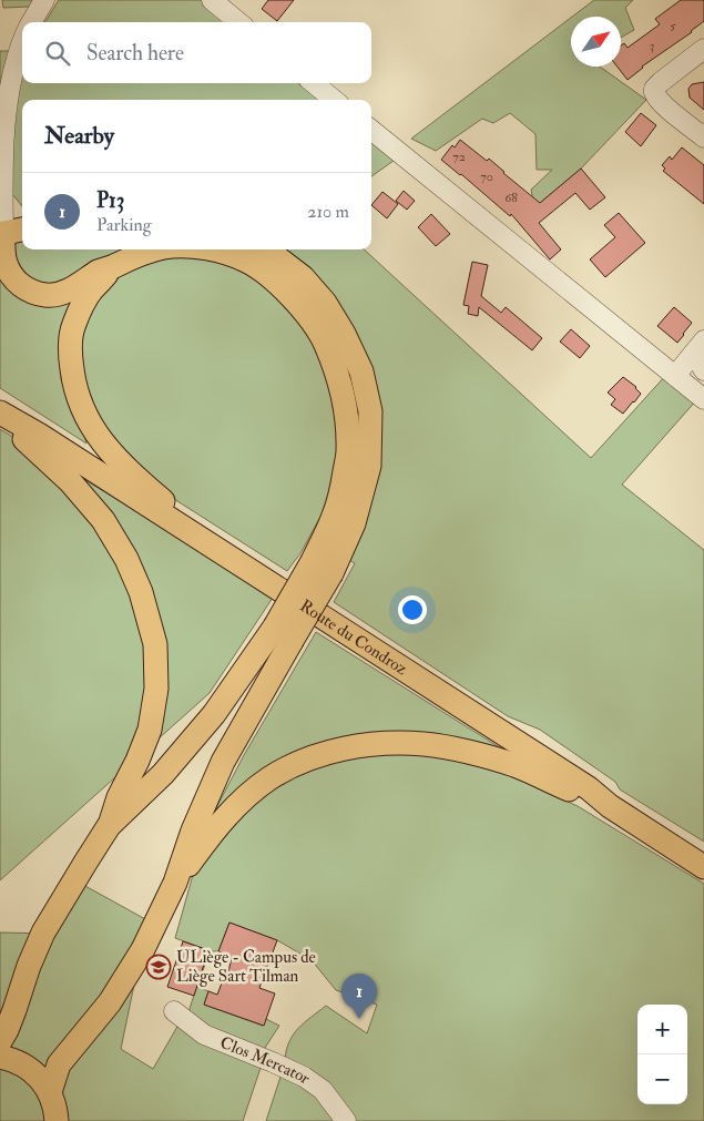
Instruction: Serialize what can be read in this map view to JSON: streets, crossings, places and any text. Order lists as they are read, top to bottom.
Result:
{
  "streets": {
    "main road": ["Route du Condroz"],
    "street": ["Clos Mercator"]
  },
  "places": {
    "school or university": ["ULiège - Campus de Liège Sart Tilman"]
  },
  "house_numbers": [
    "5",
    "3",
    "72",
    "70",
    "68"
  ],
  "north": "top right",
  "page": {
    "search": "Search here",
    "heading": "Nearby",
    "list": [
      {
        "mark": "1",
        "name": "P13",
        "note": "Parking",
        "value": "210 m"
      }
    ],
    "pins": "1",
    "map_buttons": ["+", "−"]
  }
}
